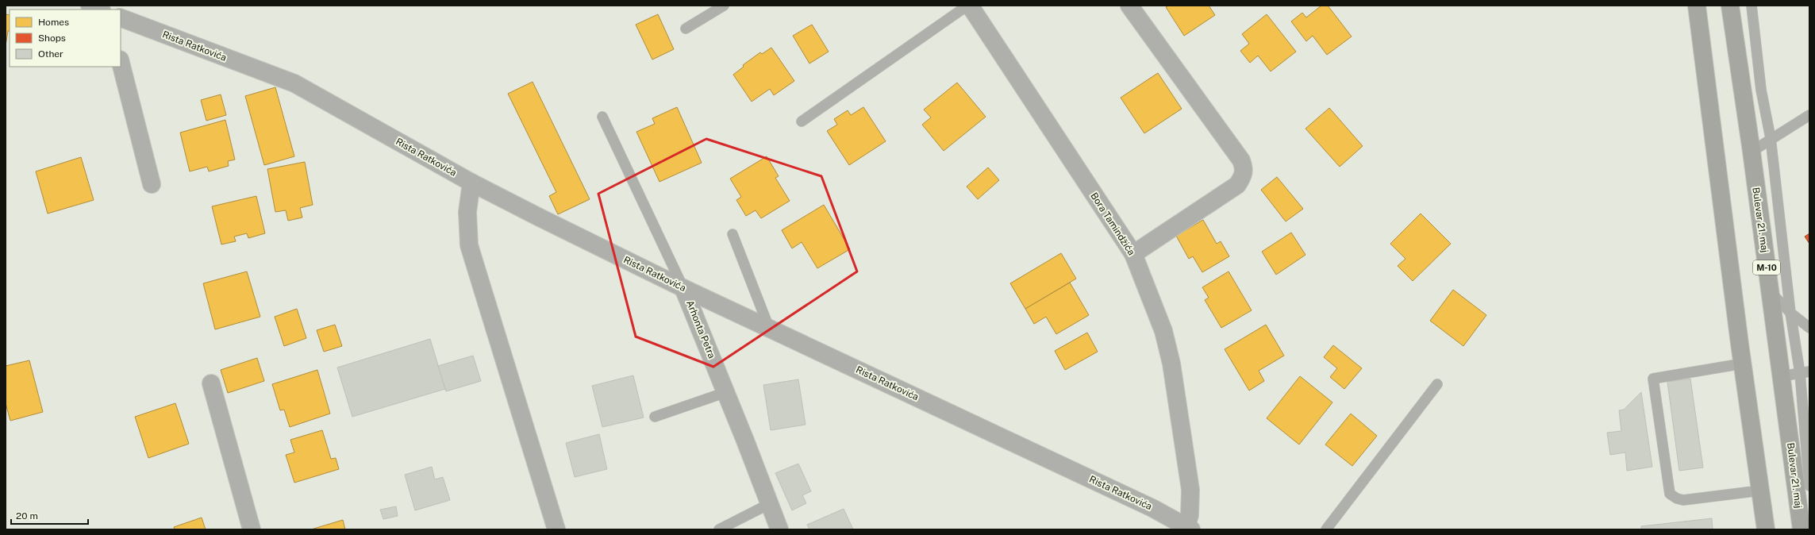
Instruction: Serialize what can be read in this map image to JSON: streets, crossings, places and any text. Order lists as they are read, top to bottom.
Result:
{
  "streets": {
    "main road": ["Bulevar 21. maj", "M-10"],
    "street": ["Rista Ratkovića", "Bora Tamindžića", "Arhonta Petra"]
  },
  "crossings": [
    ["Rista Ratkovića", "Bora Tamindžića"],
    ["Rista Ratkovića", "Arhonta Petra"]
  ],
  "legend": ["Homes", "Shops", "Other"],
  "scale_bar": "20 m"
}
